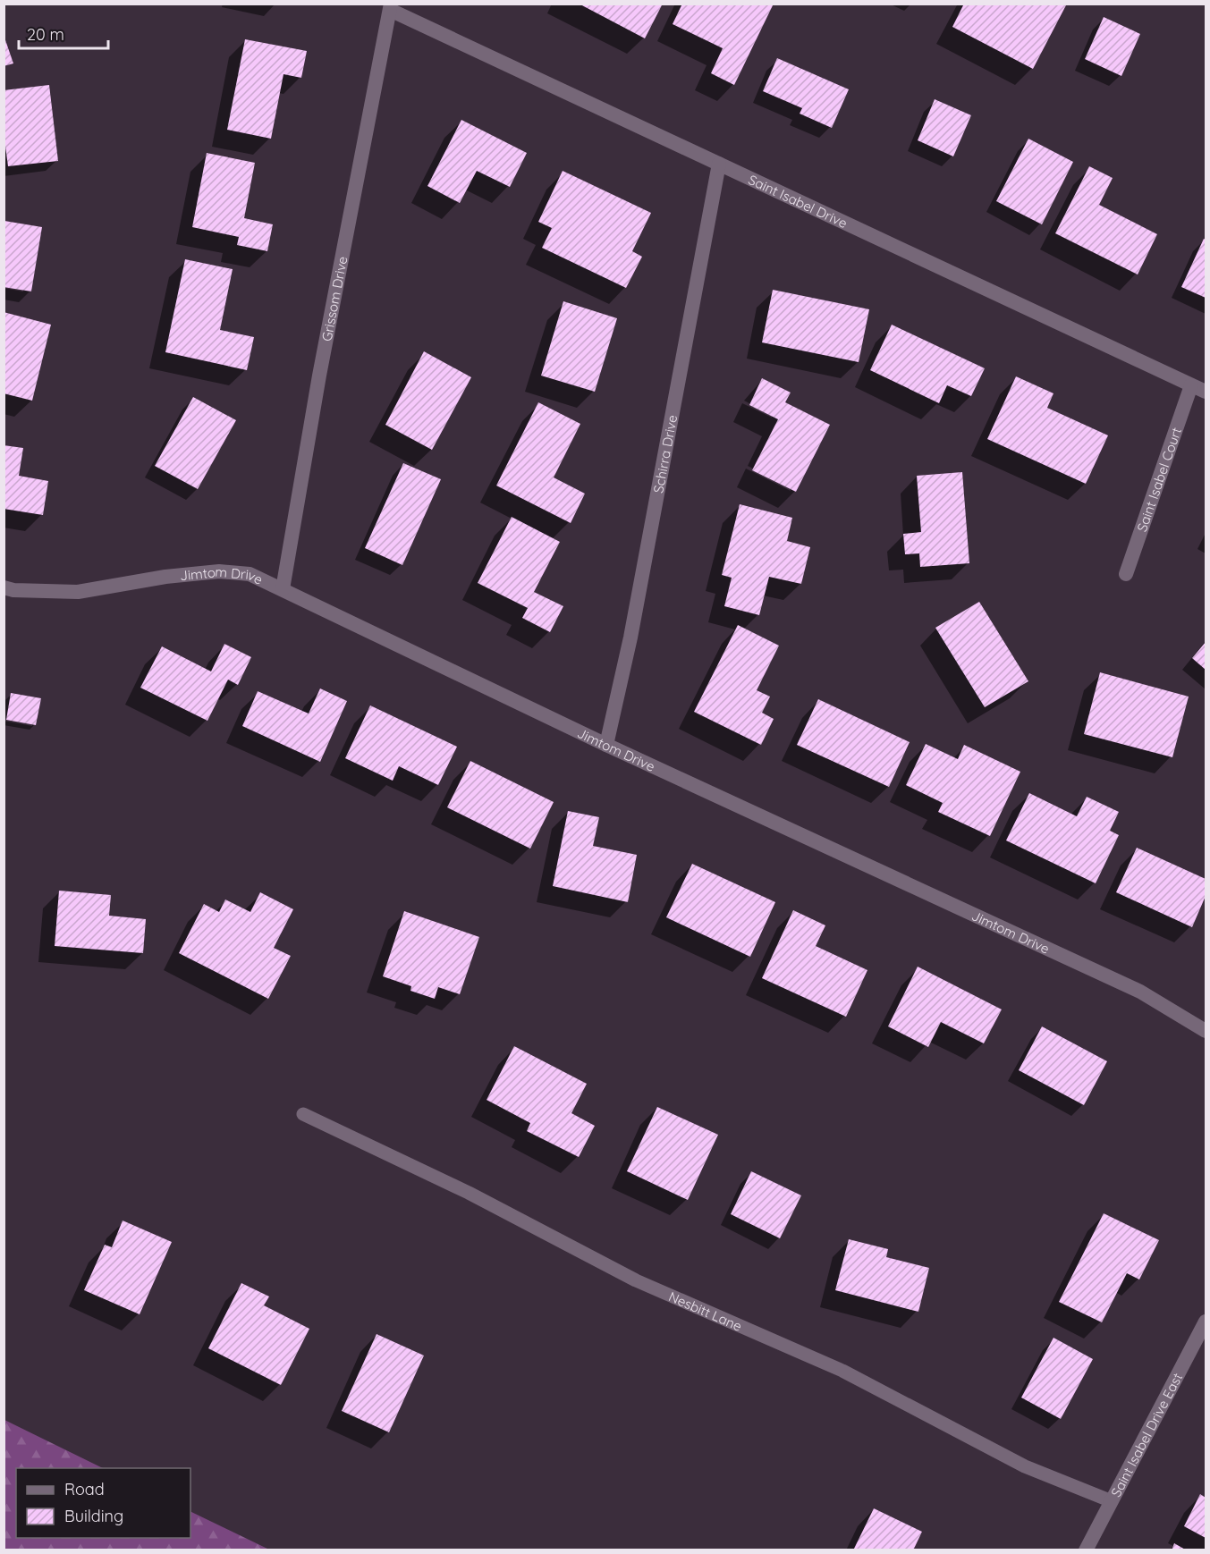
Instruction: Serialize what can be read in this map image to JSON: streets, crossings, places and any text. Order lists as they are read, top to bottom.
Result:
{
  "streets": {
    "street": [
      "Saint Isabel Drive",
      "Grissom Drive",
      "Schirra Drive",
      "Saint Isabel Court",
      "Jimtom Drive",
      "Saint Isabel Drive East"
    ],
    "lane": ["Nesbitt Lane"]
  },
  "crossings": [
    ["Saint Isabel Drive", "Grissom Drive"],
    ["Saint Isabel Drive", "Schirra Drive"],
    ["Saint Isabel Drive", "Saint Isabel Court"],
    ["Grissom Drive", "Jimtom Drive"],
    ["Schirra Drive", "Jimtom Drive"],
    ["Nesbitt Lane", "Saint Isabel Drive East"]
  ],
  "legend": ["Road", "Building"],
  "scale_bar": "20 m"
}
